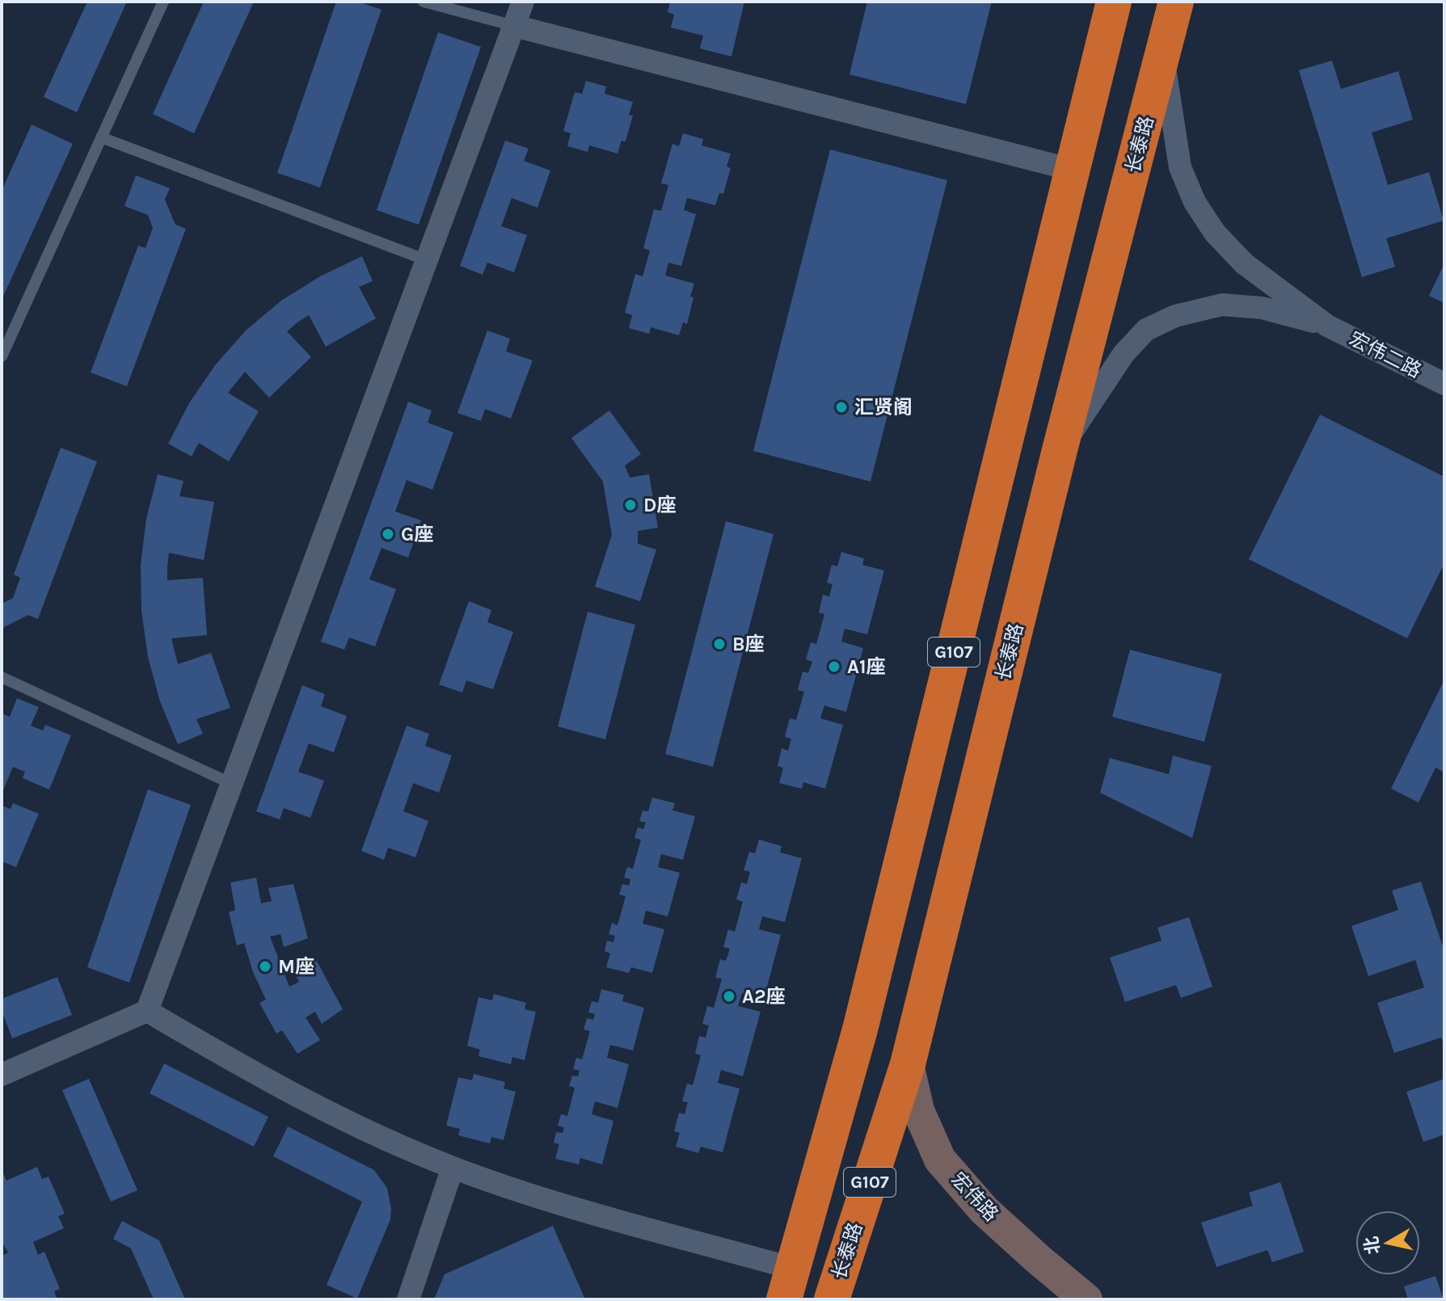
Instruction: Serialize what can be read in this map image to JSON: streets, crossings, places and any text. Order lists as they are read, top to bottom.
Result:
{
  "streets": {
    "highway": ["长泰路", "G107"],
    "street": ["宏伟二路", "宏伟路"]
  },
  "crossings": [
    ["长泰路", "宏伟路"]
  ],
  "places": [
    "汇贤阁",
    "D座",
    "G座",
    "B座",
    "A1座",
    "M座",
    "A2座"
  ],
  "north": "left"
}
